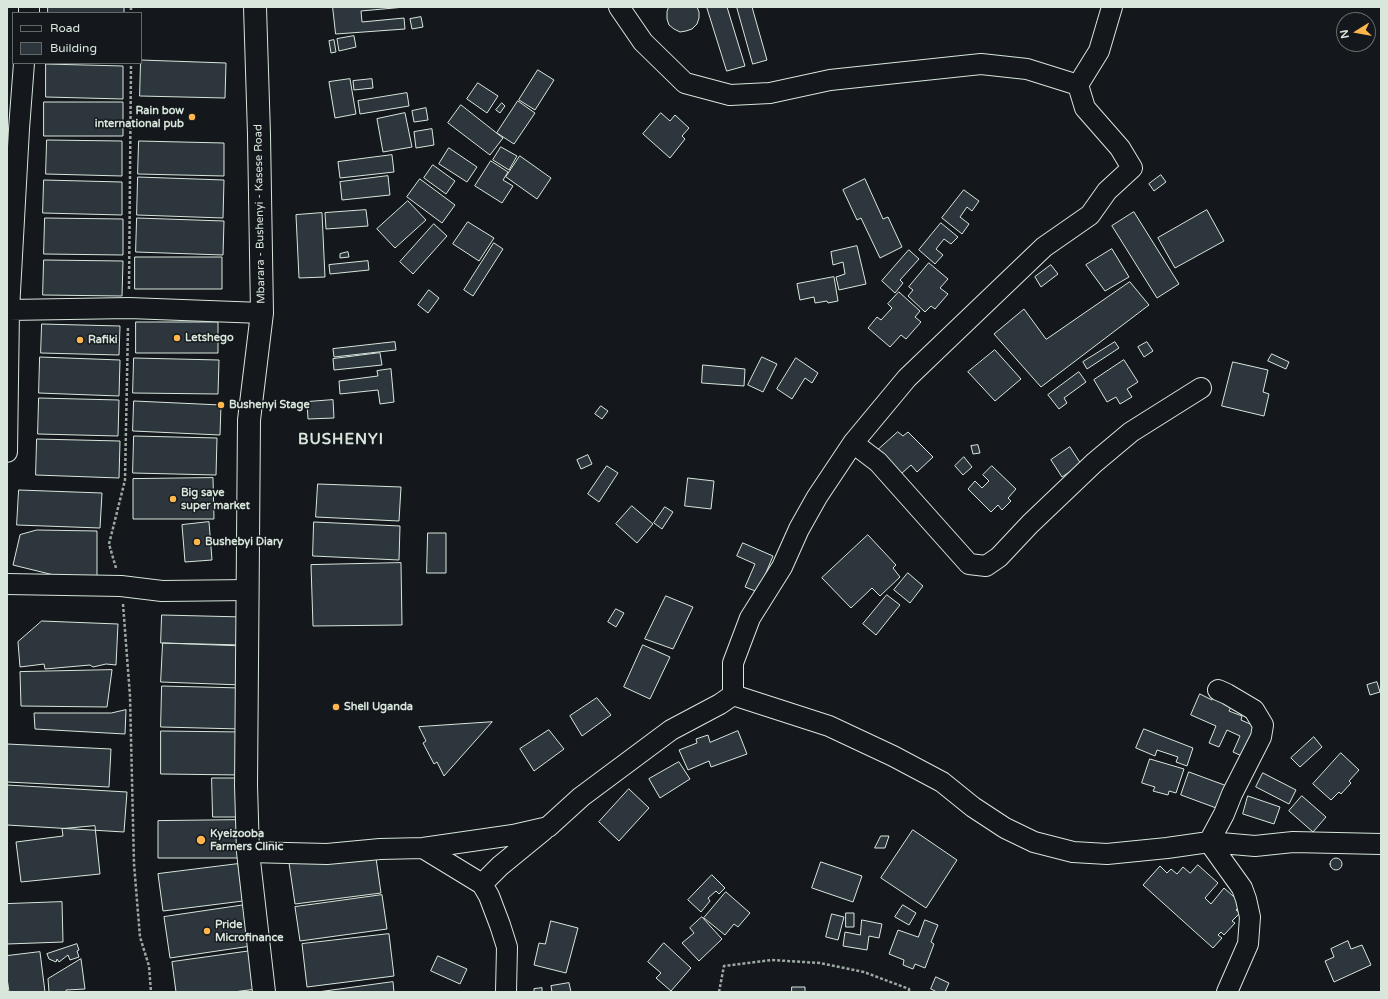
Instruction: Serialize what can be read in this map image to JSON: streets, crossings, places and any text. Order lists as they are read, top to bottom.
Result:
{
  "streets": {
    "main road": ["Mbarara - Bushenyi - Kasese Road"]
  },
  "districts": ["BUSHENYI"],
  "places": [
    "Rain bow international pub",
    "Letshego",
    "Rafiki",
    "Bushenyi Stage",
    "Big save super market",
    "Bushebyi Diary",
    "Shell Uganda",
    "Kyeizooba Farmers Clinic",
    "Pride Microfinance"
  ],
  "legend": ["Road", "Building"],
  "north": "left"
}
